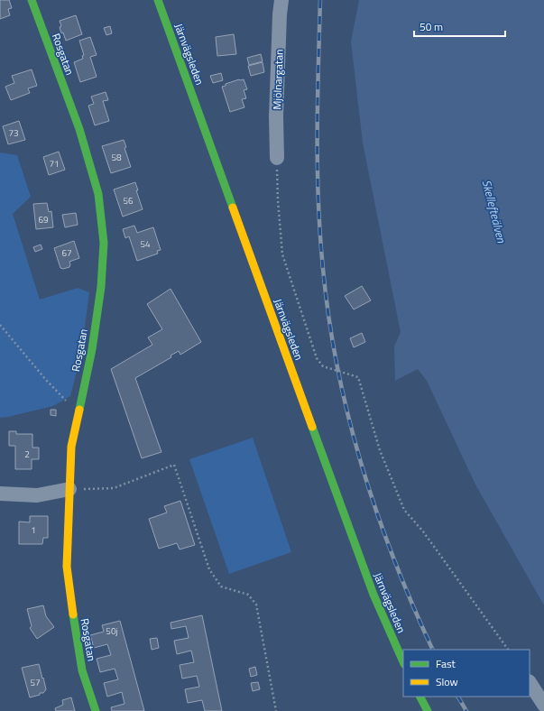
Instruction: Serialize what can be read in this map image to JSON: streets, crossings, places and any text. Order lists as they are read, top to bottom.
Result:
{
  "streets": {
    "street": ["Rosgatan", "Järnvägsleden", "Mjölnargatan"]
  },
  "water": ["Skellefteälven"],
  "house_numbers": [
    "73",
    "58",
    "71",
    "56",
    "69",
    "54",
    "67",
    "2",
    "1",
    "50j",
    "57"
  ],
  "legend": ["Fast", "Slow"],
  "scale_bar": "50 m"
}
